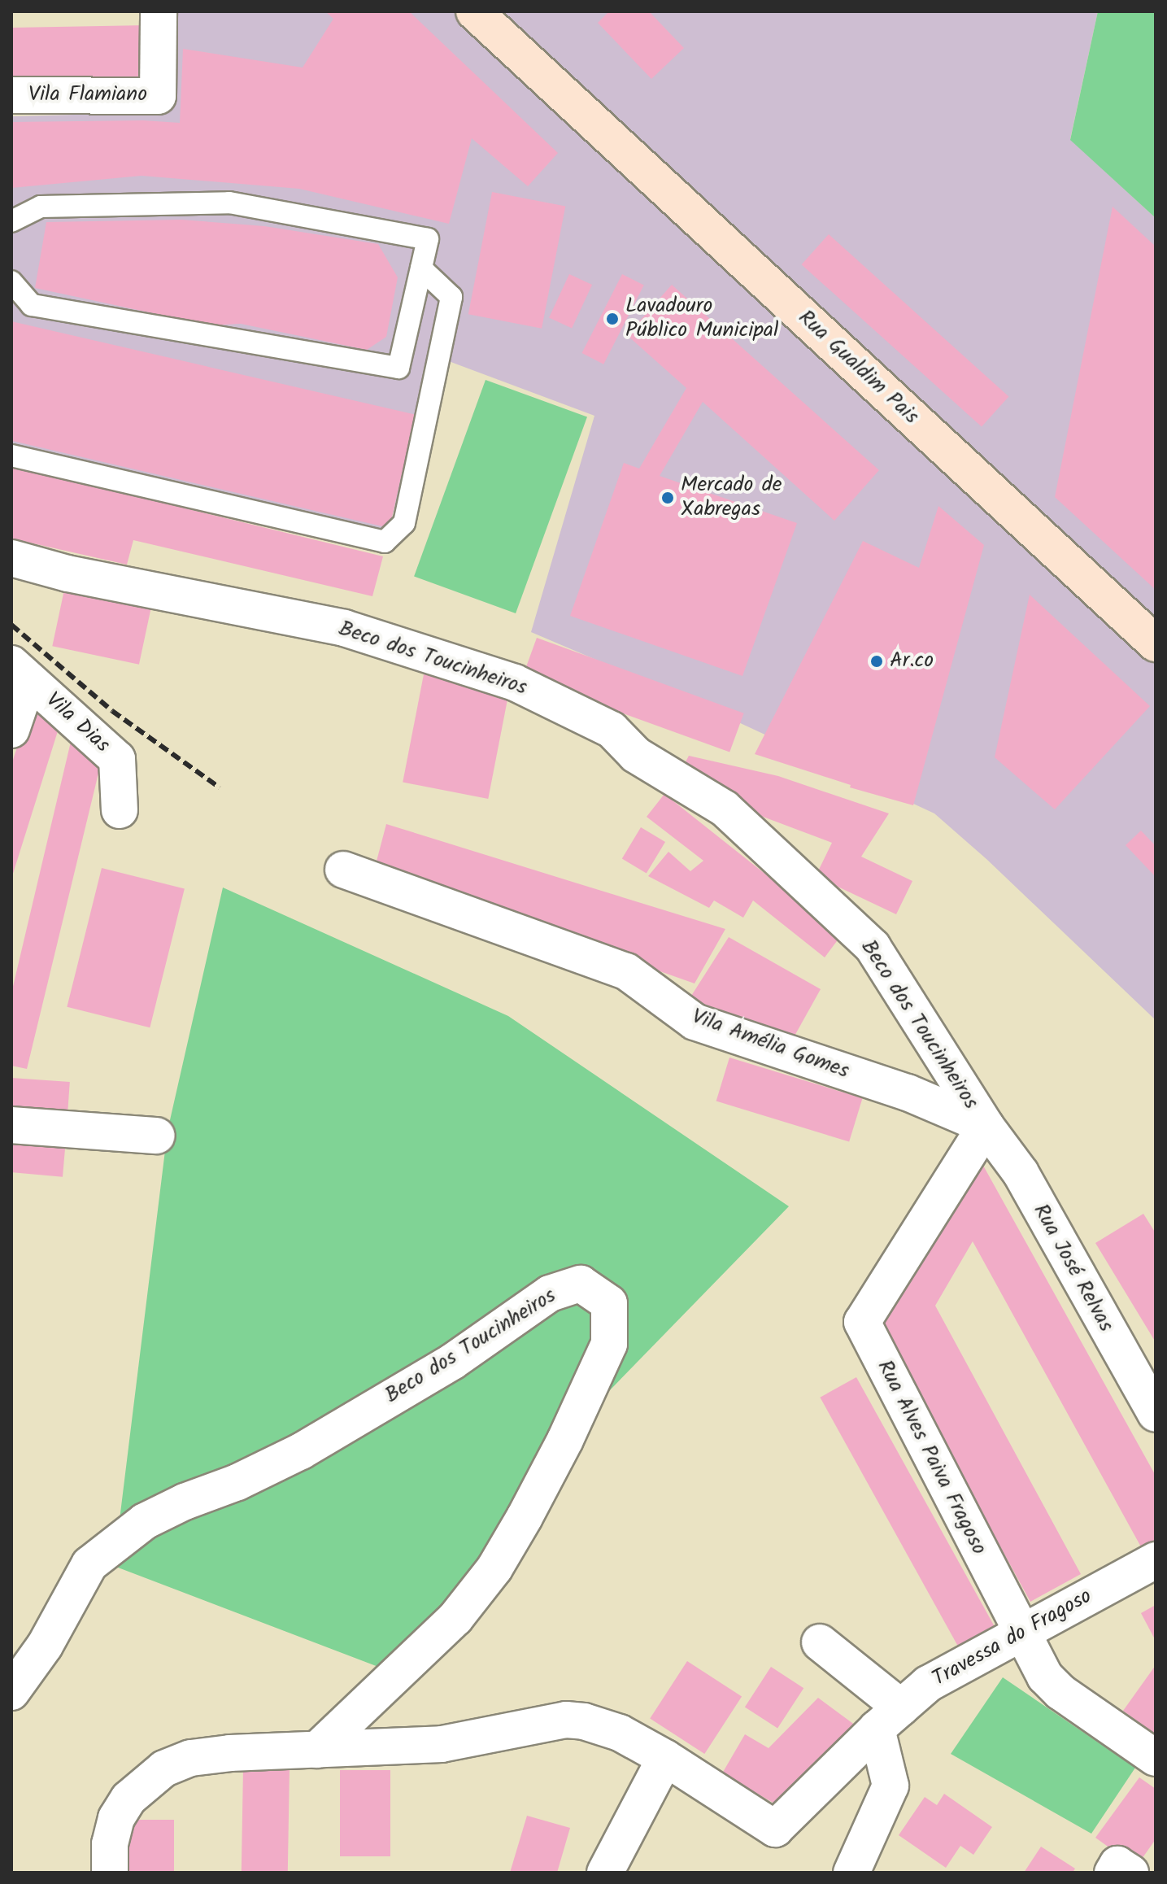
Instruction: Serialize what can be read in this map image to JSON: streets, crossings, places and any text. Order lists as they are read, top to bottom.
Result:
{
  "streets": {
    "main road": ["Rua Gualdim Pais"],
    "street": [
      "Vila Flamiano",
      "Beco dos Toucinheiros",
      "Vila Dias",
      "Vila Amélia Gomes",
      "Rua José Relvas",
      "Rua Alves Paiva Fragoso",
      "Travessa do Fragoso"
    ]
  },
  "crossings": [
    ["Beco dos Toucinheiros", "Vila Amélia Gomes"],
    ["Beco dos Toucinheiros", "Rua José Relvas"],
    ["Beco dos Toucinheiros", "Rua Alves Paiva Fragoso"],
    ["Vila Amélia Gomes", "Rua José Relvas"],
    ["Vila Amélia Gomes", "Rua Alves Paiva Fragoso"],
    ["Rua José Relvas", "Rua Alves Paiva Fragoso"],
    ["Rua Alves Paiva Fragoso", "Travessa do Fragoso"]
  ],
  "places": ["Lavadouro Público Municipal", "Mercado de Xabregas", "Ar.co"]
}
